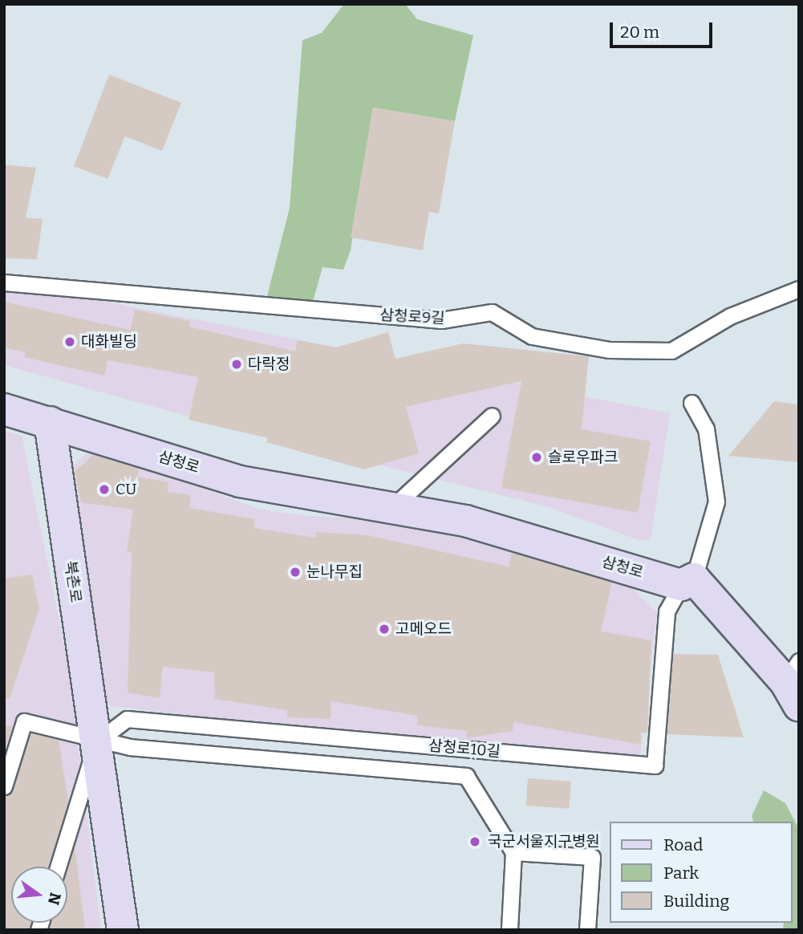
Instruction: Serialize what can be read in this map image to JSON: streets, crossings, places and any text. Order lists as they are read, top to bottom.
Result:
{
  "streets": {
    "street": ["삼청로", "북촌로"],
    "lane": ["삼청로9길", "삼청로10길"]
  },
  "crossings": [
    ["삼청로", "북촌로"],
    ["삼청로", "삼청로10길"],
    ["북촌로", "삼청로10길"]
  ],
  "places": [
    "대화빌딩",
    "다락정",
    "슬로우파크",
    "CU",
    "눈나무집",
    "고메오드",
    "국군서울지구병원"
  ],
  "legend": ["Road", "Park", "Building"],
  "scale_bar": "20 m",
  "north": "right"
}
